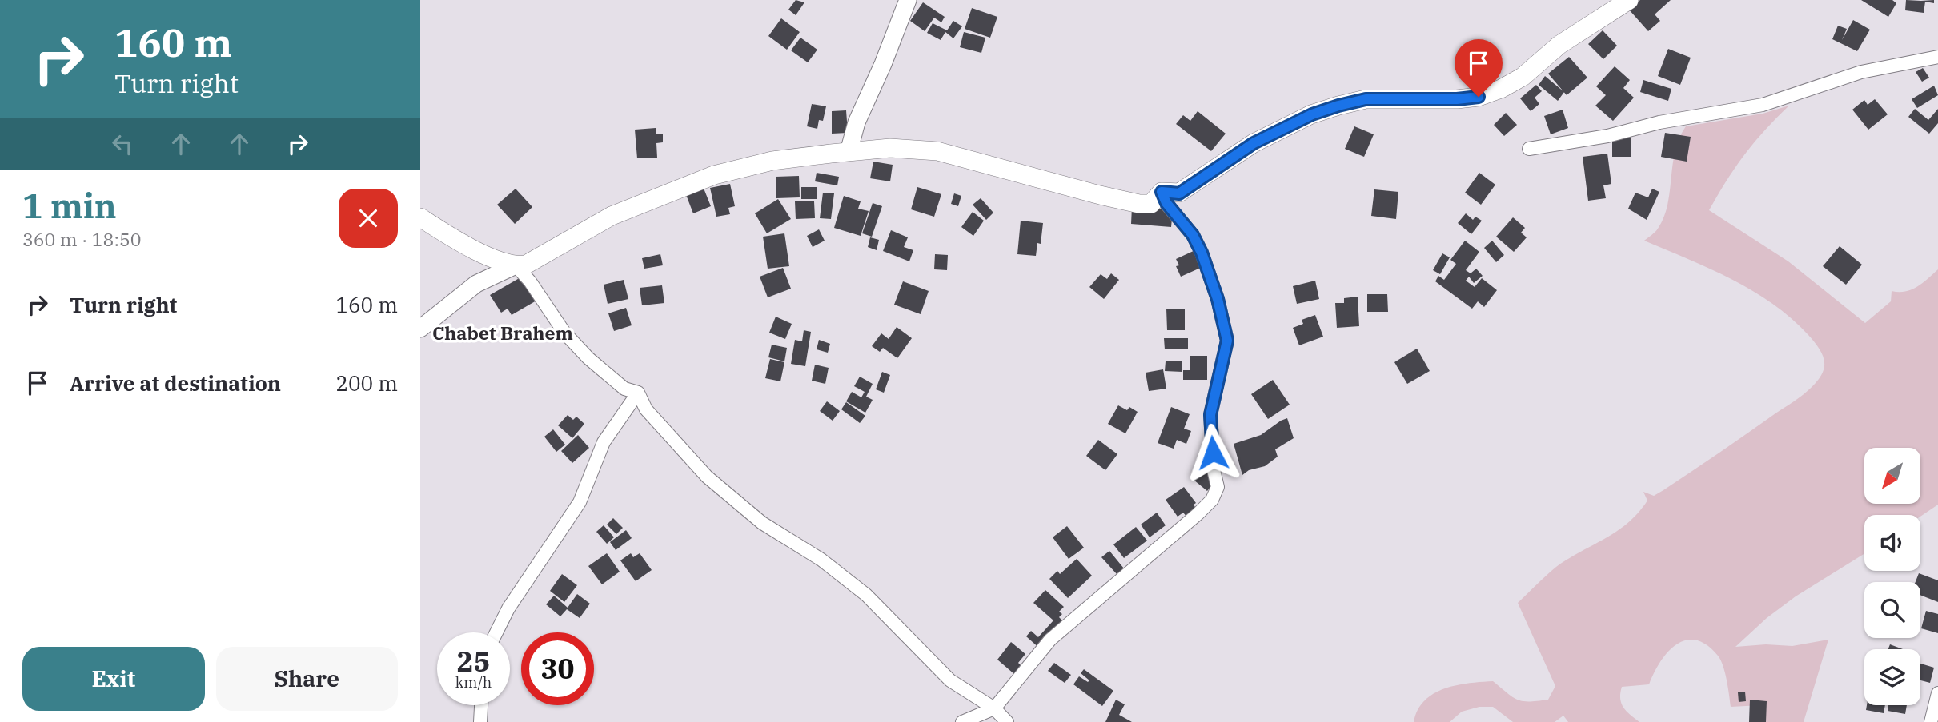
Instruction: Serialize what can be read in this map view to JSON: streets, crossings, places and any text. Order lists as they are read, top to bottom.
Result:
{
  "districts": ["Chabet Brahem"],
  "north": "bottom left",
  "page": {
    "turn": ["160 m", "Turn right"],
    "heading": ["1 min", "360 m · 18:50"],
    "list": [
      {
        "name": "Turn right",
        "value": "160 m"
      },
      {
        "name": "Arrive at destination",
        "value": "200 m"
      }
    ],
    "speed": "25 km/h",
    "limit": "30",
    "buttons": ["Exit", "Share"]
  }
}
